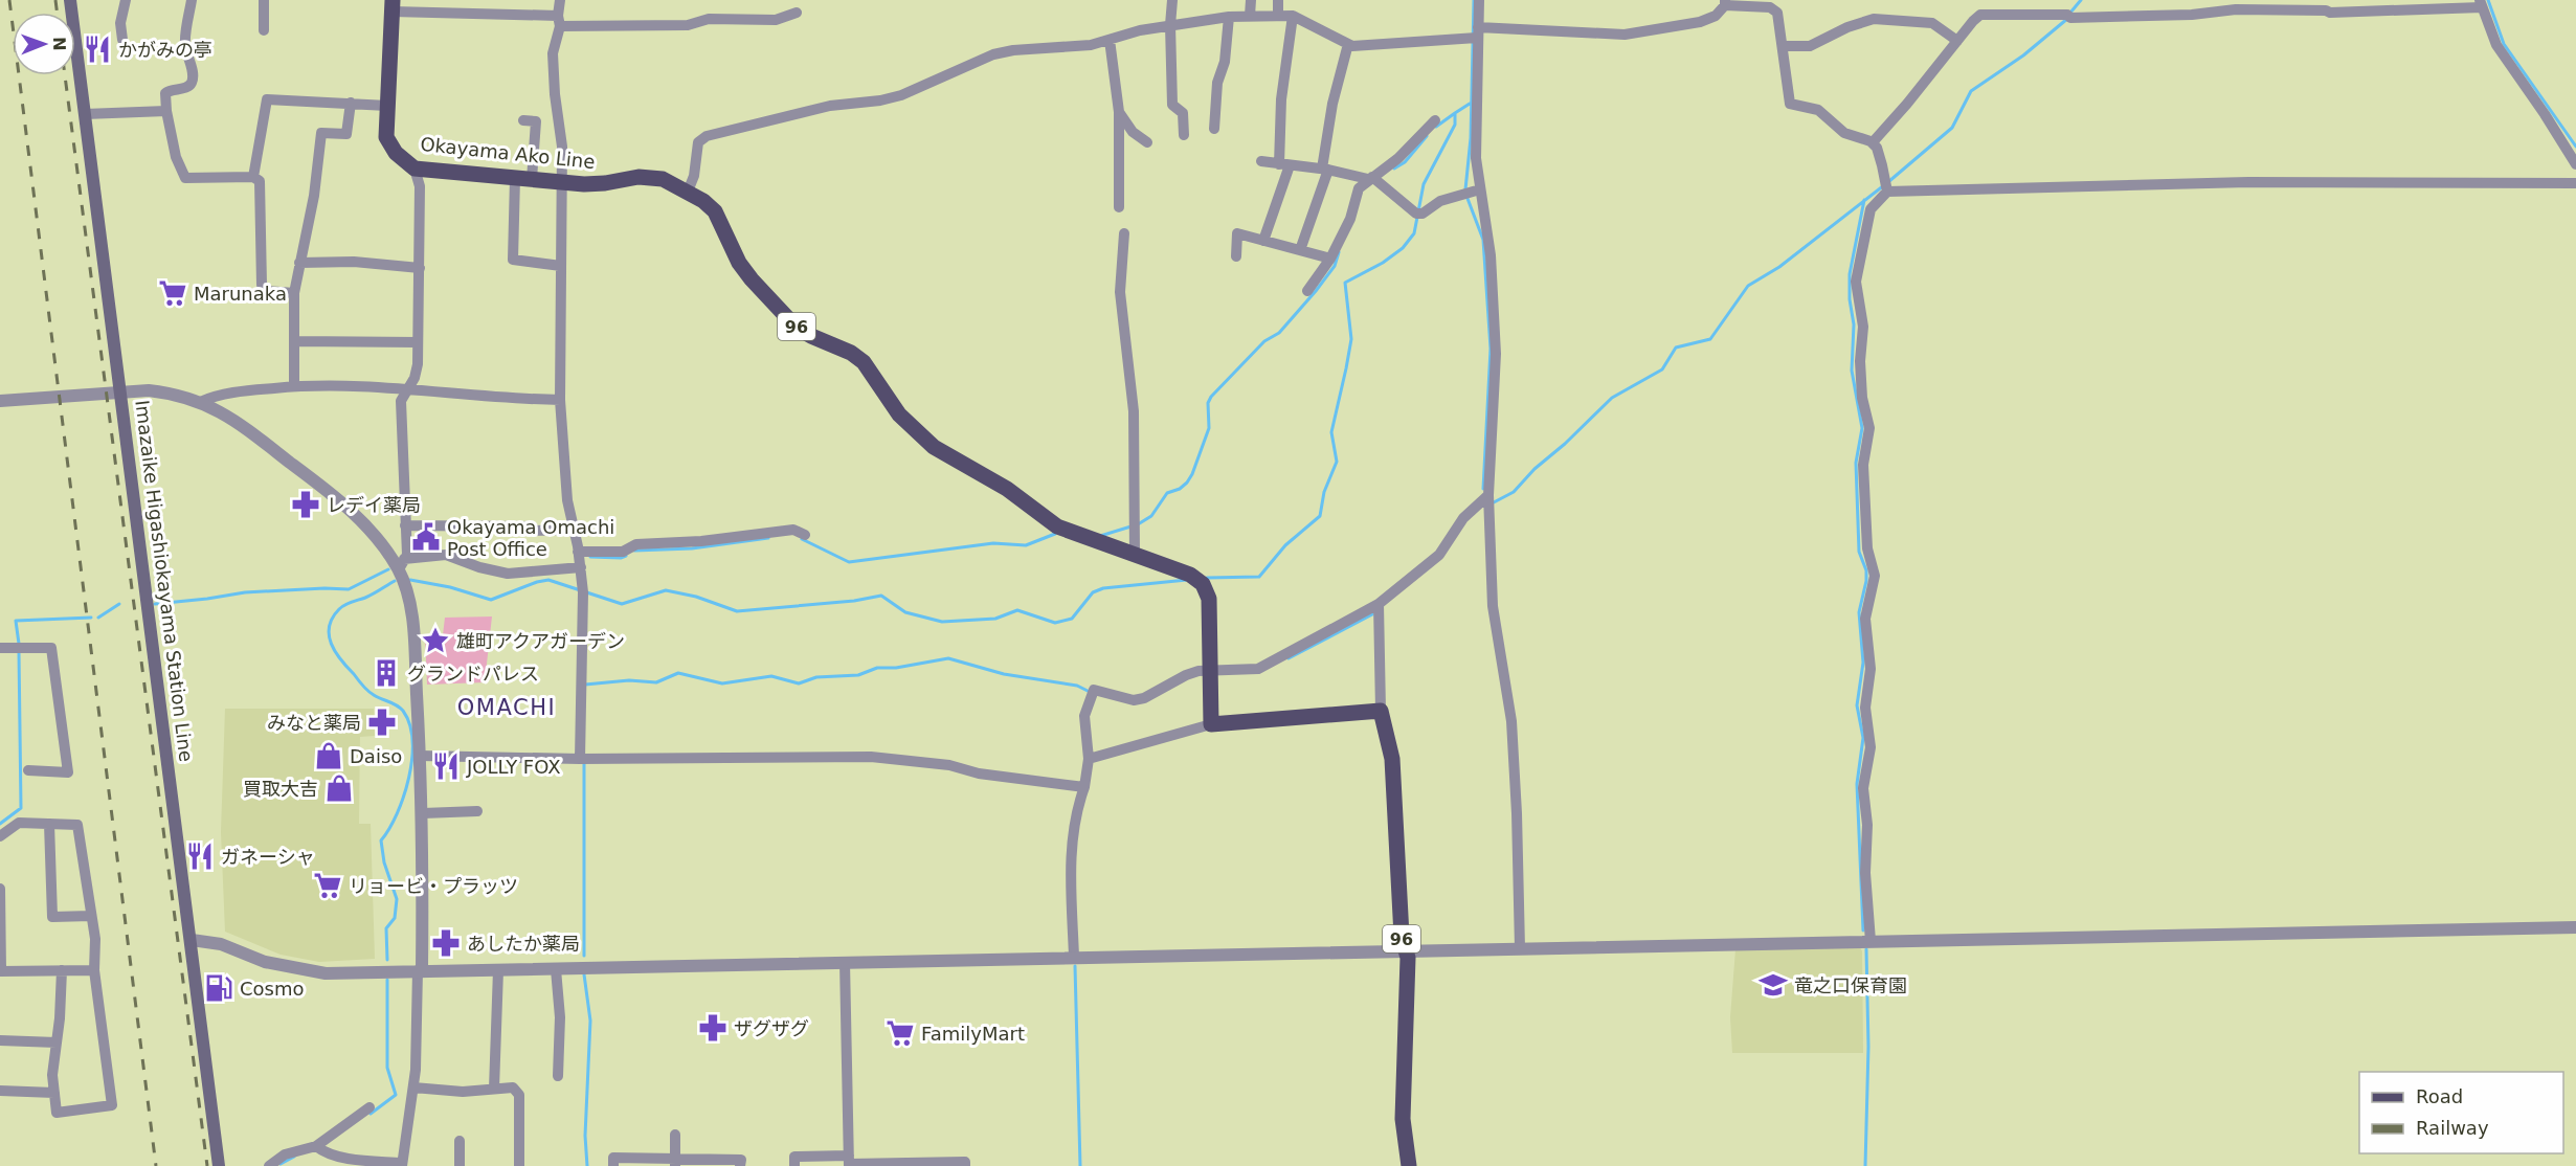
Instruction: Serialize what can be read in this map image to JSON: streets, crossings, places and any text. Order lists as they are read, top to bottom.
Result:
{
  "streets": {
    "main road": ["Okayama Ako Line", "96", "Imazaike Higashiokayama Station Line"]
  },
  "districts": ["OMACHI"],
  "places": {
    "restaurant": ["かがみの亭", "JOLLY FOX", "ガネーシャ"],
    "supermarket": ["Marunaka", "リョービ・プラッツ", "FamilyMart"],
    "pharmacy": [
      "レデイ薬局",
      "みなと薬局",
      "あしたか薬局",
      "ザグザグ"
    ],
    "public building": ["Okayama Omachi Post Office"],
    "place": ["雄町アクアガーデン"],
    "building": ["グランドパレス"],
    "shop": ["Daiso", "買取大吉"],
    "school or university": ["竜之口保育園"],
    "fuel station": ["Cosmo"]
  },
  "legend": ["Road", "Railway"],
  "north": "right"
}
